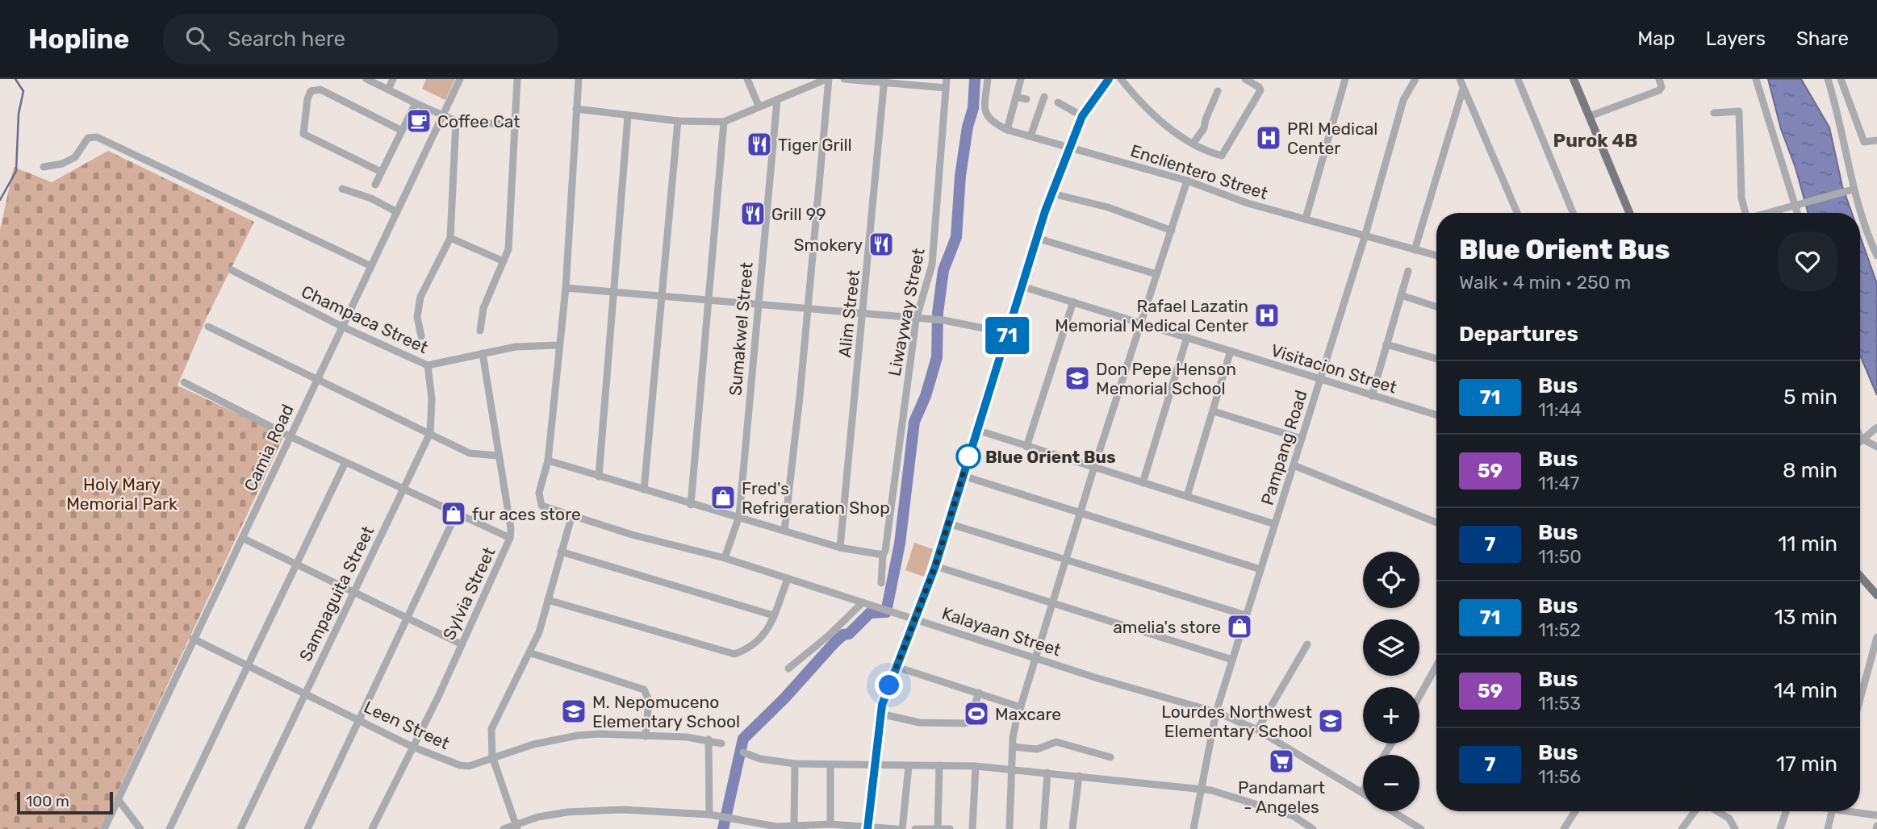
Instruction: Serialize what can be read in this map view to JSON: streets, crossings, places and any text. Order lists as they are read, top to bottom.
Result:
{
  "streets": {
    "street": [
      "Enclientero Street",
      "Liwayway Street",
      "Alim Street",
      "Champaca Street",
      "Sumakwel Street",
      "Visitacion Street",
      "Camia Road",
      "Pampang Road",
      "Sampaguita Street",
      "Sylvia Street",
      "Kalayaan Street",
      "Leen Street"
    ]
  },
  "crossings": [
    ["Enclientero Street", "Pampang Road"],
    ["Champaca Street", "Camia Road"],
    ["Champaca Street", "Sampaguita Street"],
    ["Champaca Street", "Sylvia Street"],
    ["Sumakwel Street", "Kalayaan Street"],
    ["Visitacion Street", "Pampang Road"],
    ["Camia Road", "Leen Street"],
    ["Pampang Road", "Kalayaan Street"],
    ["Sampaguita Street", "Leen Street"],
    ["Sylvia Street", "Leen Street"]
  ],
  "districts": ["Purok 4B"],
  "parks": ["Holy Mary Memorial Park"],
  "places": {
    "cafe": ["Coffee Cat"],
    "hospital": ["PRI Medical Center", "Rafael Lazatin Memorial Medical Center"],
    "restaurant": ["Tiger Grill", "Grill 99", "Smokery"],
    "school or university": ["Don Pepe Henson Memorial School", "M. Nepomuceno Elementary School", "Lourdes Northwest Elementary School"],
    "other": ["Blue Orient Bus"],
    "shop": ["Fred's Refrigeration Shop", "fur aces store", "amelia's store"],
    "sports": ["Maxcare"],
    "supermarket": ["Pandamart - Angeles"]
  },
  "lines": ["bus line 71"],
  "scale_bar": "100 m",
  "page": {
    "header": "Hopline",
    "search": "Search here",
    "nav": ["Map", "Layers", "Share"],
    "on_map": "71",
    "heading": [
      ["Blue Orient Bus", "Walk · 4 min · 250 m"],
      "Departures"
    ],
    "list": [
      {
        "mark": "71",
        "name": "Bus",
        "note": "11:44",
        "value": "5 min"
      },
      {
        "mark": "59",
        "name": "Bus",
        "note": "11:47",
        "value": "8 min"
      },
      {
        "mark": "7",
        "name": "Bus",
        "note": "11:50",
        "value": "11 min"
      },
      {
        "mark": "71",
        "name": "Bus",
        "note": "11:52",
        "value": "13 min"
      },
      {
        "mark": "59",
        "name": "Bus",
        "note": "11:53",
        "value": "14 min"
      },
      {
        "mark": "7",
        "name": "Bus",
        "note": "11:56",
        "value": "17 min"
      }
    ],
    "map_buttons": ["+", "−"],
    "scale": "100 m"
  }
}
